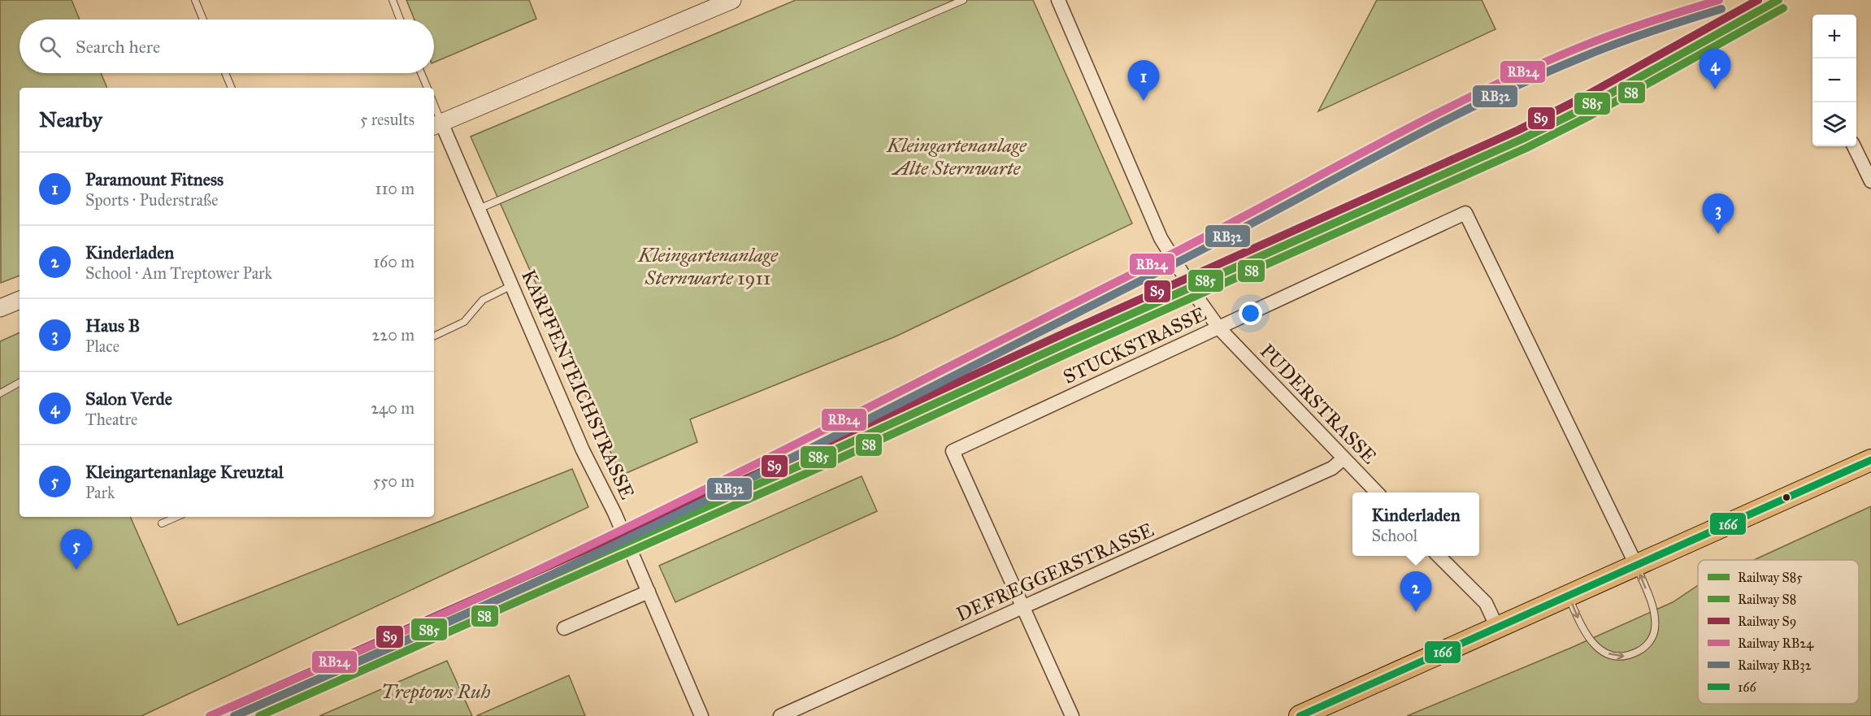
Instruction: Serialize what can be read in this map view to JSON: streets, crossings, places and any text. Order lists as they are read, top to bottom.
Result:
{
  "streets": {
    "street": [
      "STUCKSTRASSE",
      "KARPFENTEICHSTRASSE",
      "PUDERSTRASSE",
      "DEFREGGERSTRASSE"
    ]
  },
  "crossings": [
    ["STUCKSTRASSE", "PUDERSTRASSE"],
    ["STUCKSTRASSE", "DEFREGGERSTRASSE"],
    ["PUDERSTRASSE", "DEFREGGERSTRASSE"]
  ],
  "parks": ["Kleingartenanlage Alte Sternwarte", "Kleingartenanlage Sternwarte 1911", "Treptows Ruh"],
  "lines": [
    "rail line S85",
    "rail line S9",
    "rail line RB24",
    "rail line S8",
    "rail line RB32",
    "transit line 166"
  ],
  "legend": [
    "Railway S85",
    "Railway S8",
    "Railway S9",
    "Railway RB24",
    "Railway RB32",
    "166"
  ],
  "page": {
    "map_buttons": ["+", "−"],
    "search": "Search here",
    "pins": [
      "4",
      "1",
      "3",
      "5",
      "2"
    ],
    "heading": ["Nearby", "5 results"],
    "list": [
      {
        "mark": "1",
        "name": "Paramount Fitness",
        "note": "Sports · Puderstraße",
        "value": "110 m"
      },
      {
        "mark": "2",
        "name": "Kinderladen",
        "note": "School · Am Treptower Park",
        "value": "160 m"
      },
      {
        "mark": "3",
        "name": "Haus B",
        "note": "Place",
        "value": "220 m"
      },
      {
        "mark": "4",
        "name": "Salon Verde",
        "note": "Theatre",
        "value": "240 m"
      },
      {
        "mark": "5",
        "name": "Kleingartenanlage Kreuztal",
        "note": "Park",
        "value": "550 m"
      }
    ],
    "popup": ["Kinderladen", "School"]
  }
}
